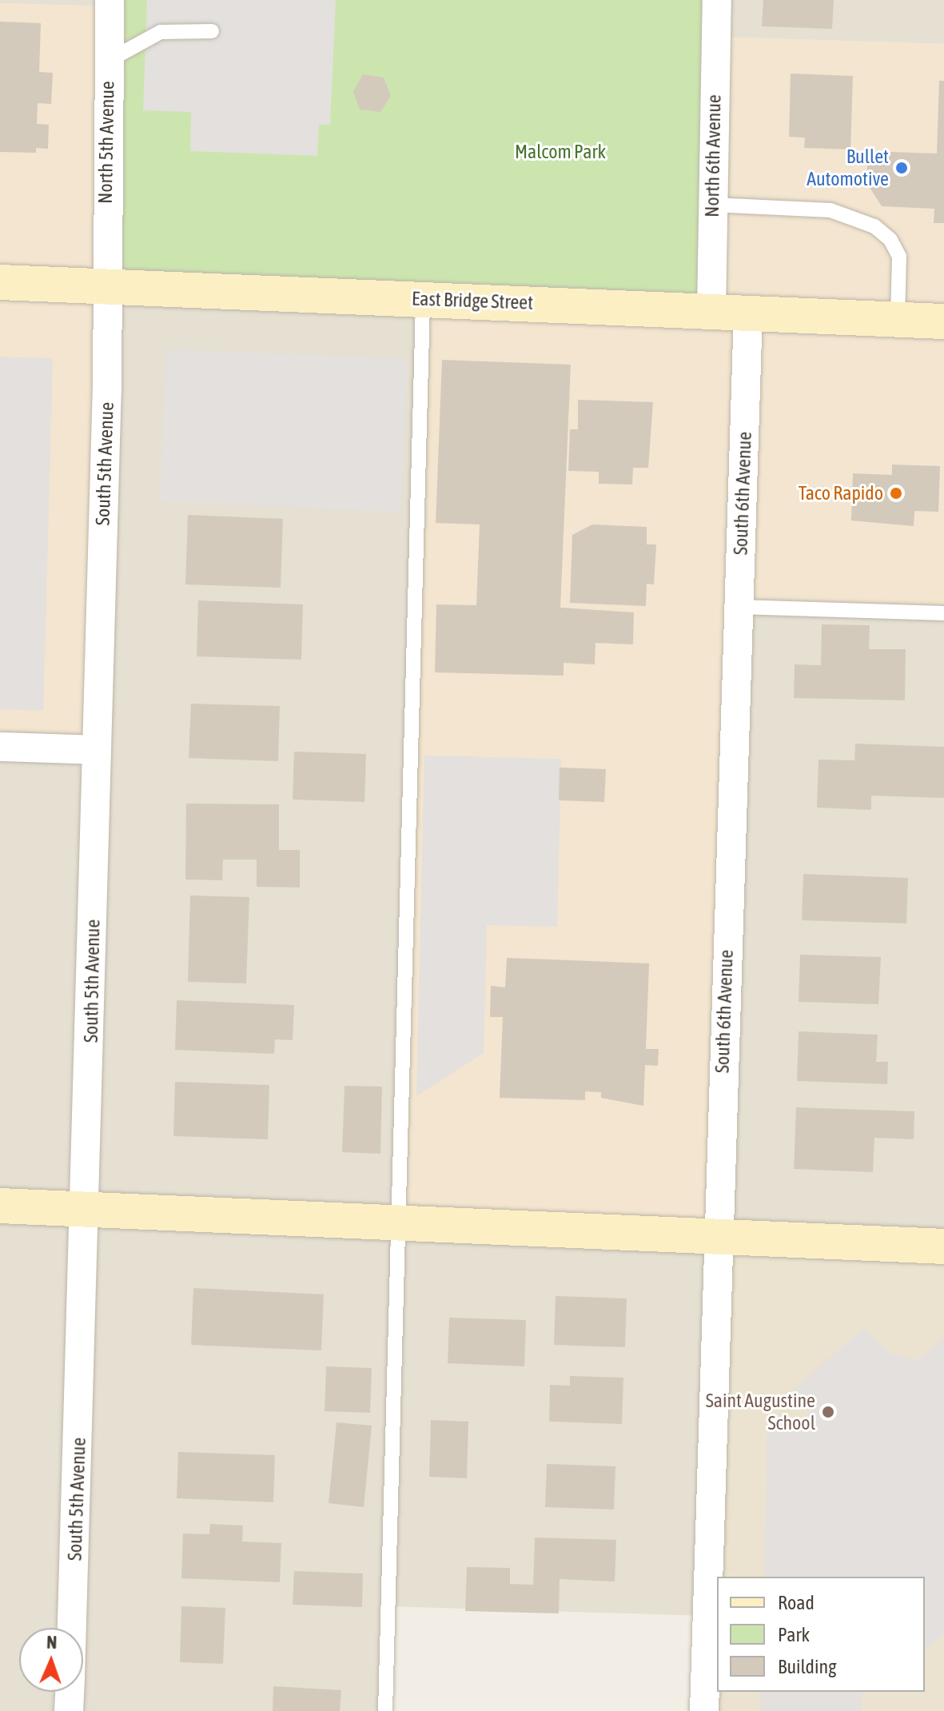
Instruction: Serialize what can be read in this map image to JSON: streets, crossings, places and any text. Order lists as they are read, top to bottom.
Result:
{
  "streets": {
    "main road": ["East Bridge Street"],
    "street": [
      "North 5th Avenue",
      "North 6th Avenue",
      "South 5th Avenue",
      "South 6th Avenue"
    ]
  },
  "crossings": [
    ["North 5th Avenue", "East Bridge Street"],
    ["North 5th Avenue", "South 5th Avenue"],
    ["North 6th Avenue", "East Bridge Street"],
    ["East Bridge Street", "South 5th Avenue"],
    ["East Bridge Street", "South 6th Avenue"]
  ],
  "parks": ["Malcom Park"],
  "places": ["Bullet Automotive", "Taco Rapido", "Saint Augustine School"],
  "legend": ["Road", "Park", "Building"],
  "north": "top"
}
